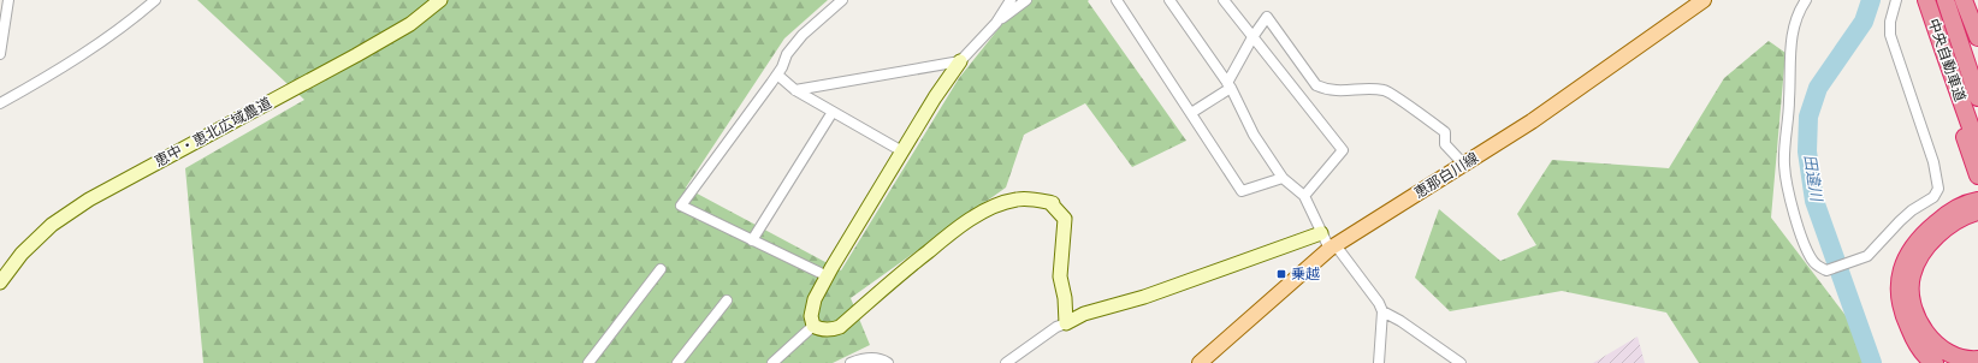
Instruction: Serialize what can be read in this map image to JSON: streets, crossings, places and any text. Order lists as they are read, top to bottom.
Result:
{
  "streets": {
    "highway": ["中央自動車道"],
    "main road": ["恵那白川線"],
    "street": ["恵中・恵北広域農道"]
  },
  "water": ["田違川"],
  "places": {
    "transit": ["乗越"]
  }
}
